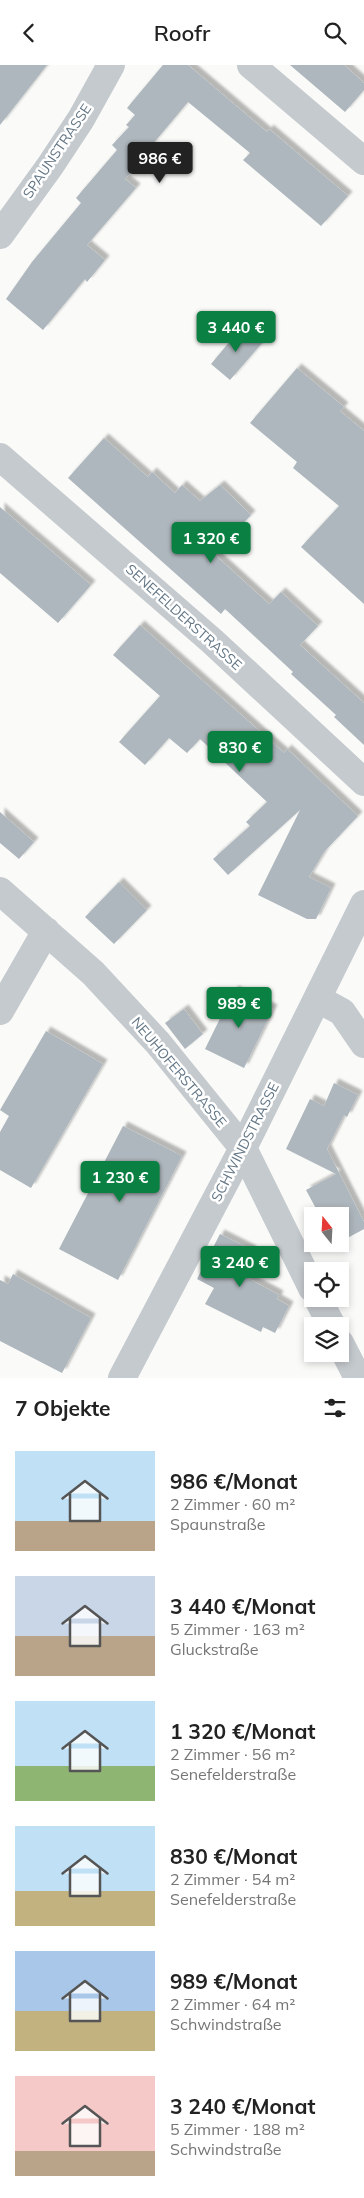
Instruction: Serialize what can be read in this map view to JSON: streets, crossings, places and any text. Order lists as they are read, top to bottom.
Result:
{
  "streets": {
    "street": [
      "SPAUNSTRASSE",
      "SENEFELDERSTRASSE",
      "NEUHOFERSTRASSE",
      "SCHWINDSTRASSE"
    ]
  },
  "crossings": [
    ["NEUHOFERSTRASSE", "SCHWINDSTRASSE"]
  ],
  "north": "top",
  "page": {
    "header": "Roofr",
    "price": [
      "986 €",
      "3 440 €",
      "1 320 €",
      "830 €",
      "989 €",
      "1 230 €",
      "3 240 €"
    ],
    "heading": "7 Objekte",
    "list": [
      {
        "name": "986 €/Monat",
        "note": "2 Zimmer · 60 m² · Spaunstraße"
      },
      {
        "name": "3 440 €/Monat",
        "note": "5 Zimmer · 163 m² · Gluckstraße"
      },
      {
        "name": "1 320 €/Monat",
        "note": "2 Zimmer · 56 m² · Senefelderstraße"
      },
      {
        "name": "830 €/Monat",
        "note": "2 Zimmer · 54 m² · Senefelderstraße"
      },
      {
        "name": "989 €/Monat",
        "note": "2 Zimmer · 64 m² · Schwindstraße"
      },
      {
        "name": "3 240 €/Monat",
        "note": "5 Zimmer · 188 m² · Schwindstraße"
      }
    ]
  }
}
